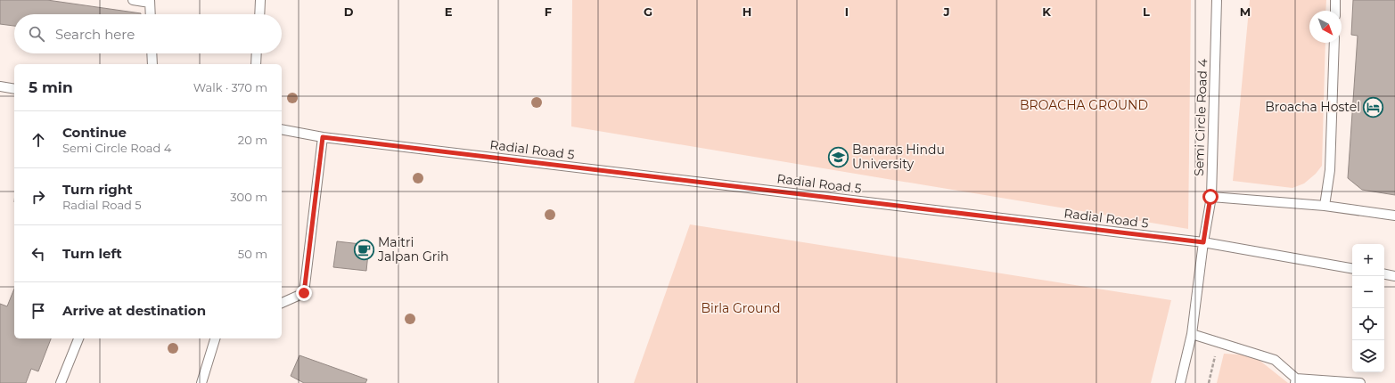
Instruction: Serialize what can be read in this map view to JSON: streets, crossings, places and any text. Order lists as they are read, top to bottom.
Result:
{
  "streets": {
    "lane": ["Semi Circle Road 4", "Radial Road 5"]
  },
  "crossings": [
    ["Semi Circle Road 4", "Radial Road 5"]
  ],
  "parks": ["BROACHA GROUND", "Birla Ground"],
  "places": {
    "hotel": ["Broacha Hostel"],
    "school or university": ["Banaras Hindu University"],
    "cafe": ["Maitri Jalpan Grih"]
  },
  "north": "bottom right",
  "page": {
    "search": "Search here",
    "heading": ["5 min", "Walk · 370 m"],
    "list": [
      ["Continue", "Semi Circle Road 4", "20 m"],
      ["Turn right", "Radial Road 5", "300 m"],
      ["Turn left", "50 m"],
      "Arrive at destination"
    ],
    "map_buttons": ["+", "−"]
  },
  "grid": {
    "columns": [
      "D",
      "E",
      "F",
      "G",
      "H",
      "I",
      "J",
      "K",
      "L",
      "M"
    ]
  }
}
